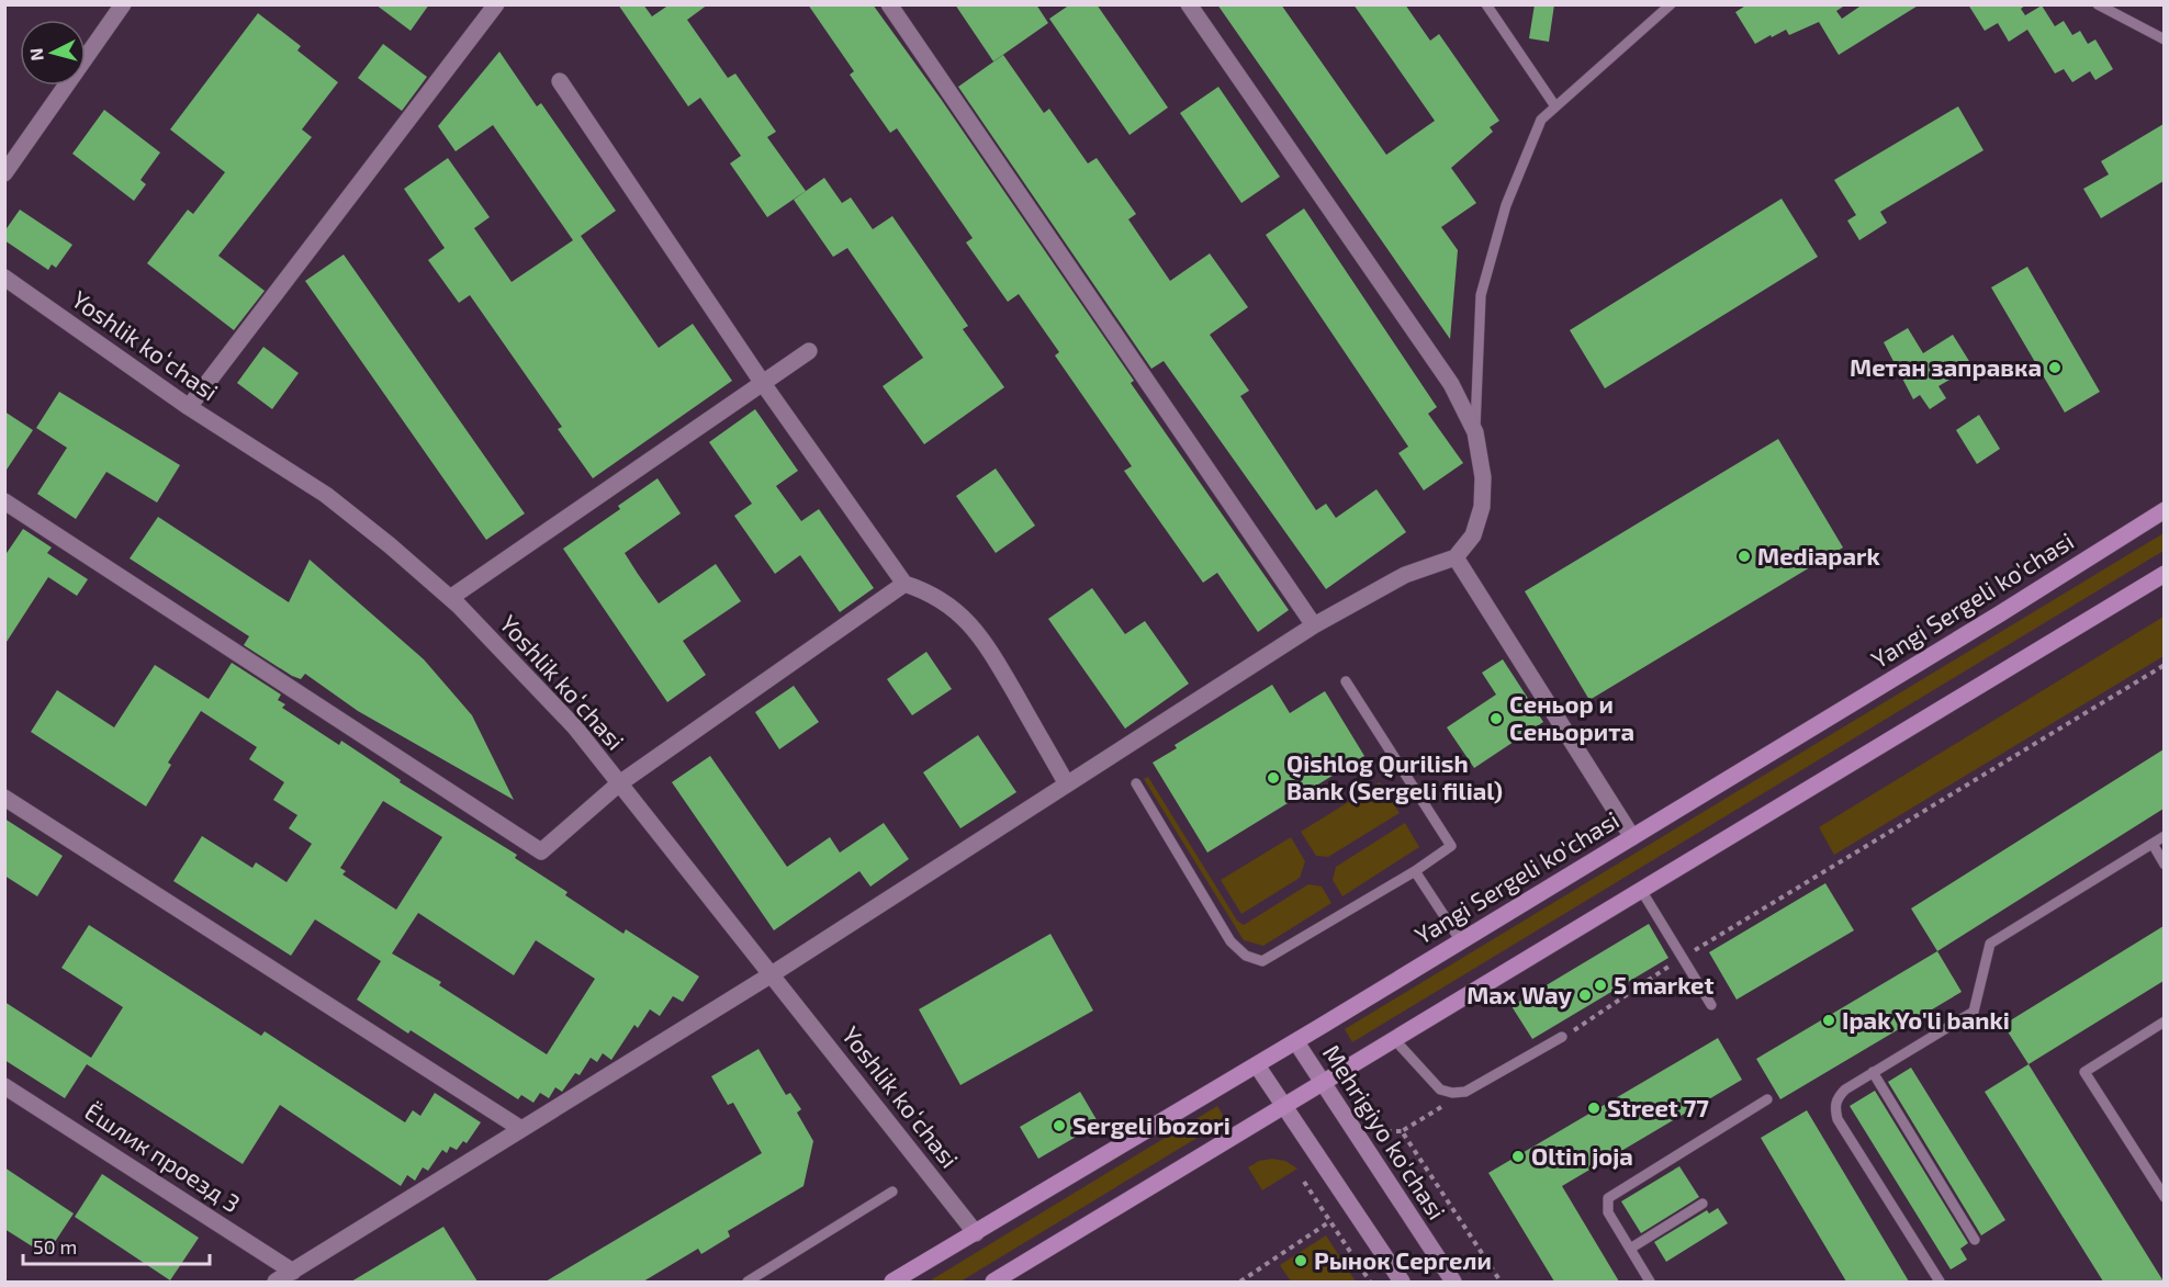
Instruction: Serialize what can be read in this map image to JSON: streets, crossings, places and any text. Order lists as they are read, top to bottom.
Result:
{
  "streets": {
    "main road": ["Yangi Sergeli ko'chasi", "Mehrigiyo ko'chasi"],
    "street": ["Yoshlik koʻchasi", "Ёшлик проезд 3"]
  },
  "crossings": [
    ["Yoshlik koʻchasi", "Yangi Sergeli ko'chasi"],
    ["Yangi Sergeli ko'chasi", "Mehrigiyo ko'chasi"]
  ],
  "places": [
    "Метан заправка",
    "Mediapark",
    "Сеньор и Сеньорита",
    "Qishlog Qurilish Bank (Sergeli filial)",
    "5 market",
    "Max Way",
    "Ipak Yo'li banki",
    "Street 77",
    "Sergeli bozori",
    "Oltin joja",
    "Рынок Сергели"
  ],
  "scale_bar": "50 m",
  "north": "left"
}
